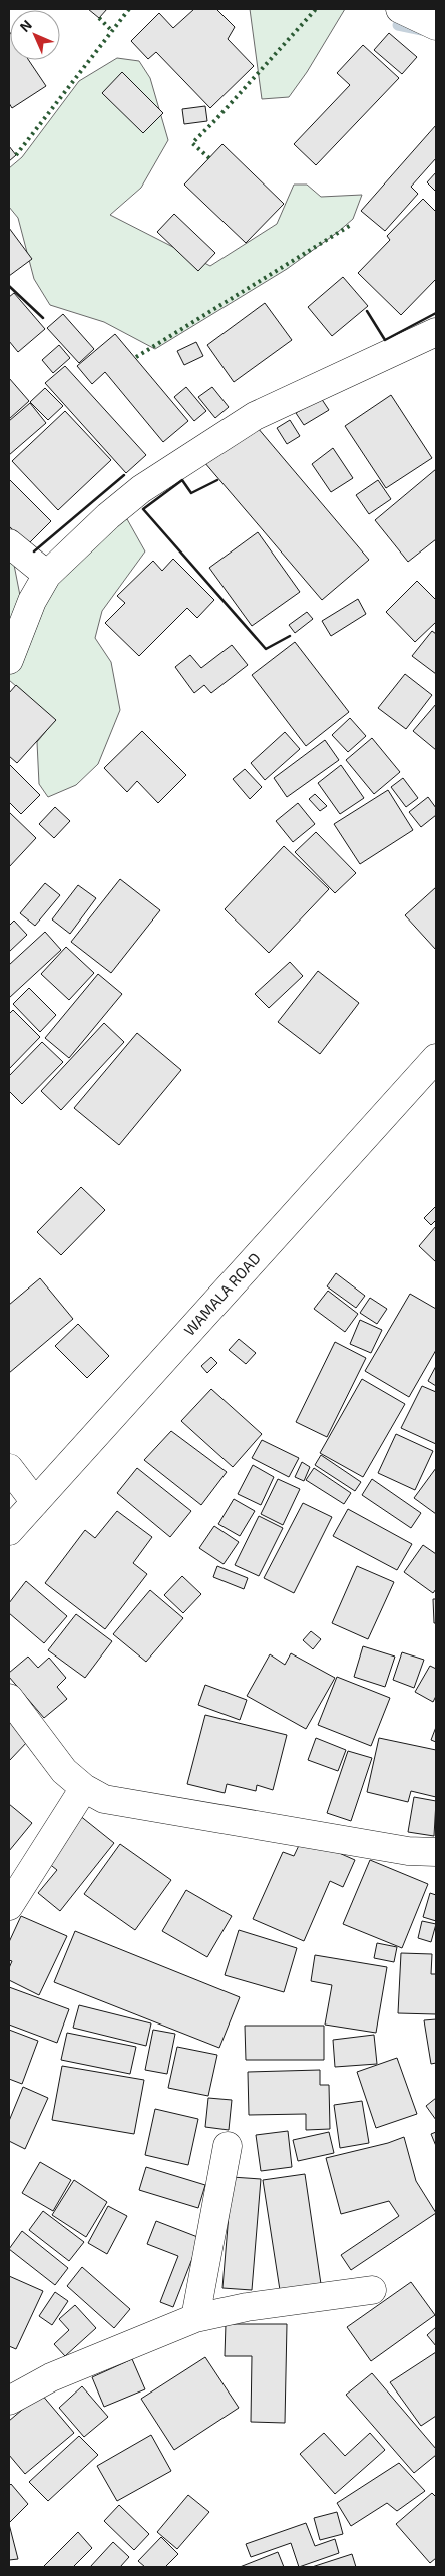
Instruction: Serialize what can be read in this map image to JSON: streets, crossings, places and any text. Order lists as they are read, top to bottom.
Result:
{
  "streets": {
    "street": ["WAMALA ROAD"]
  },
  "north": "top left"
}
